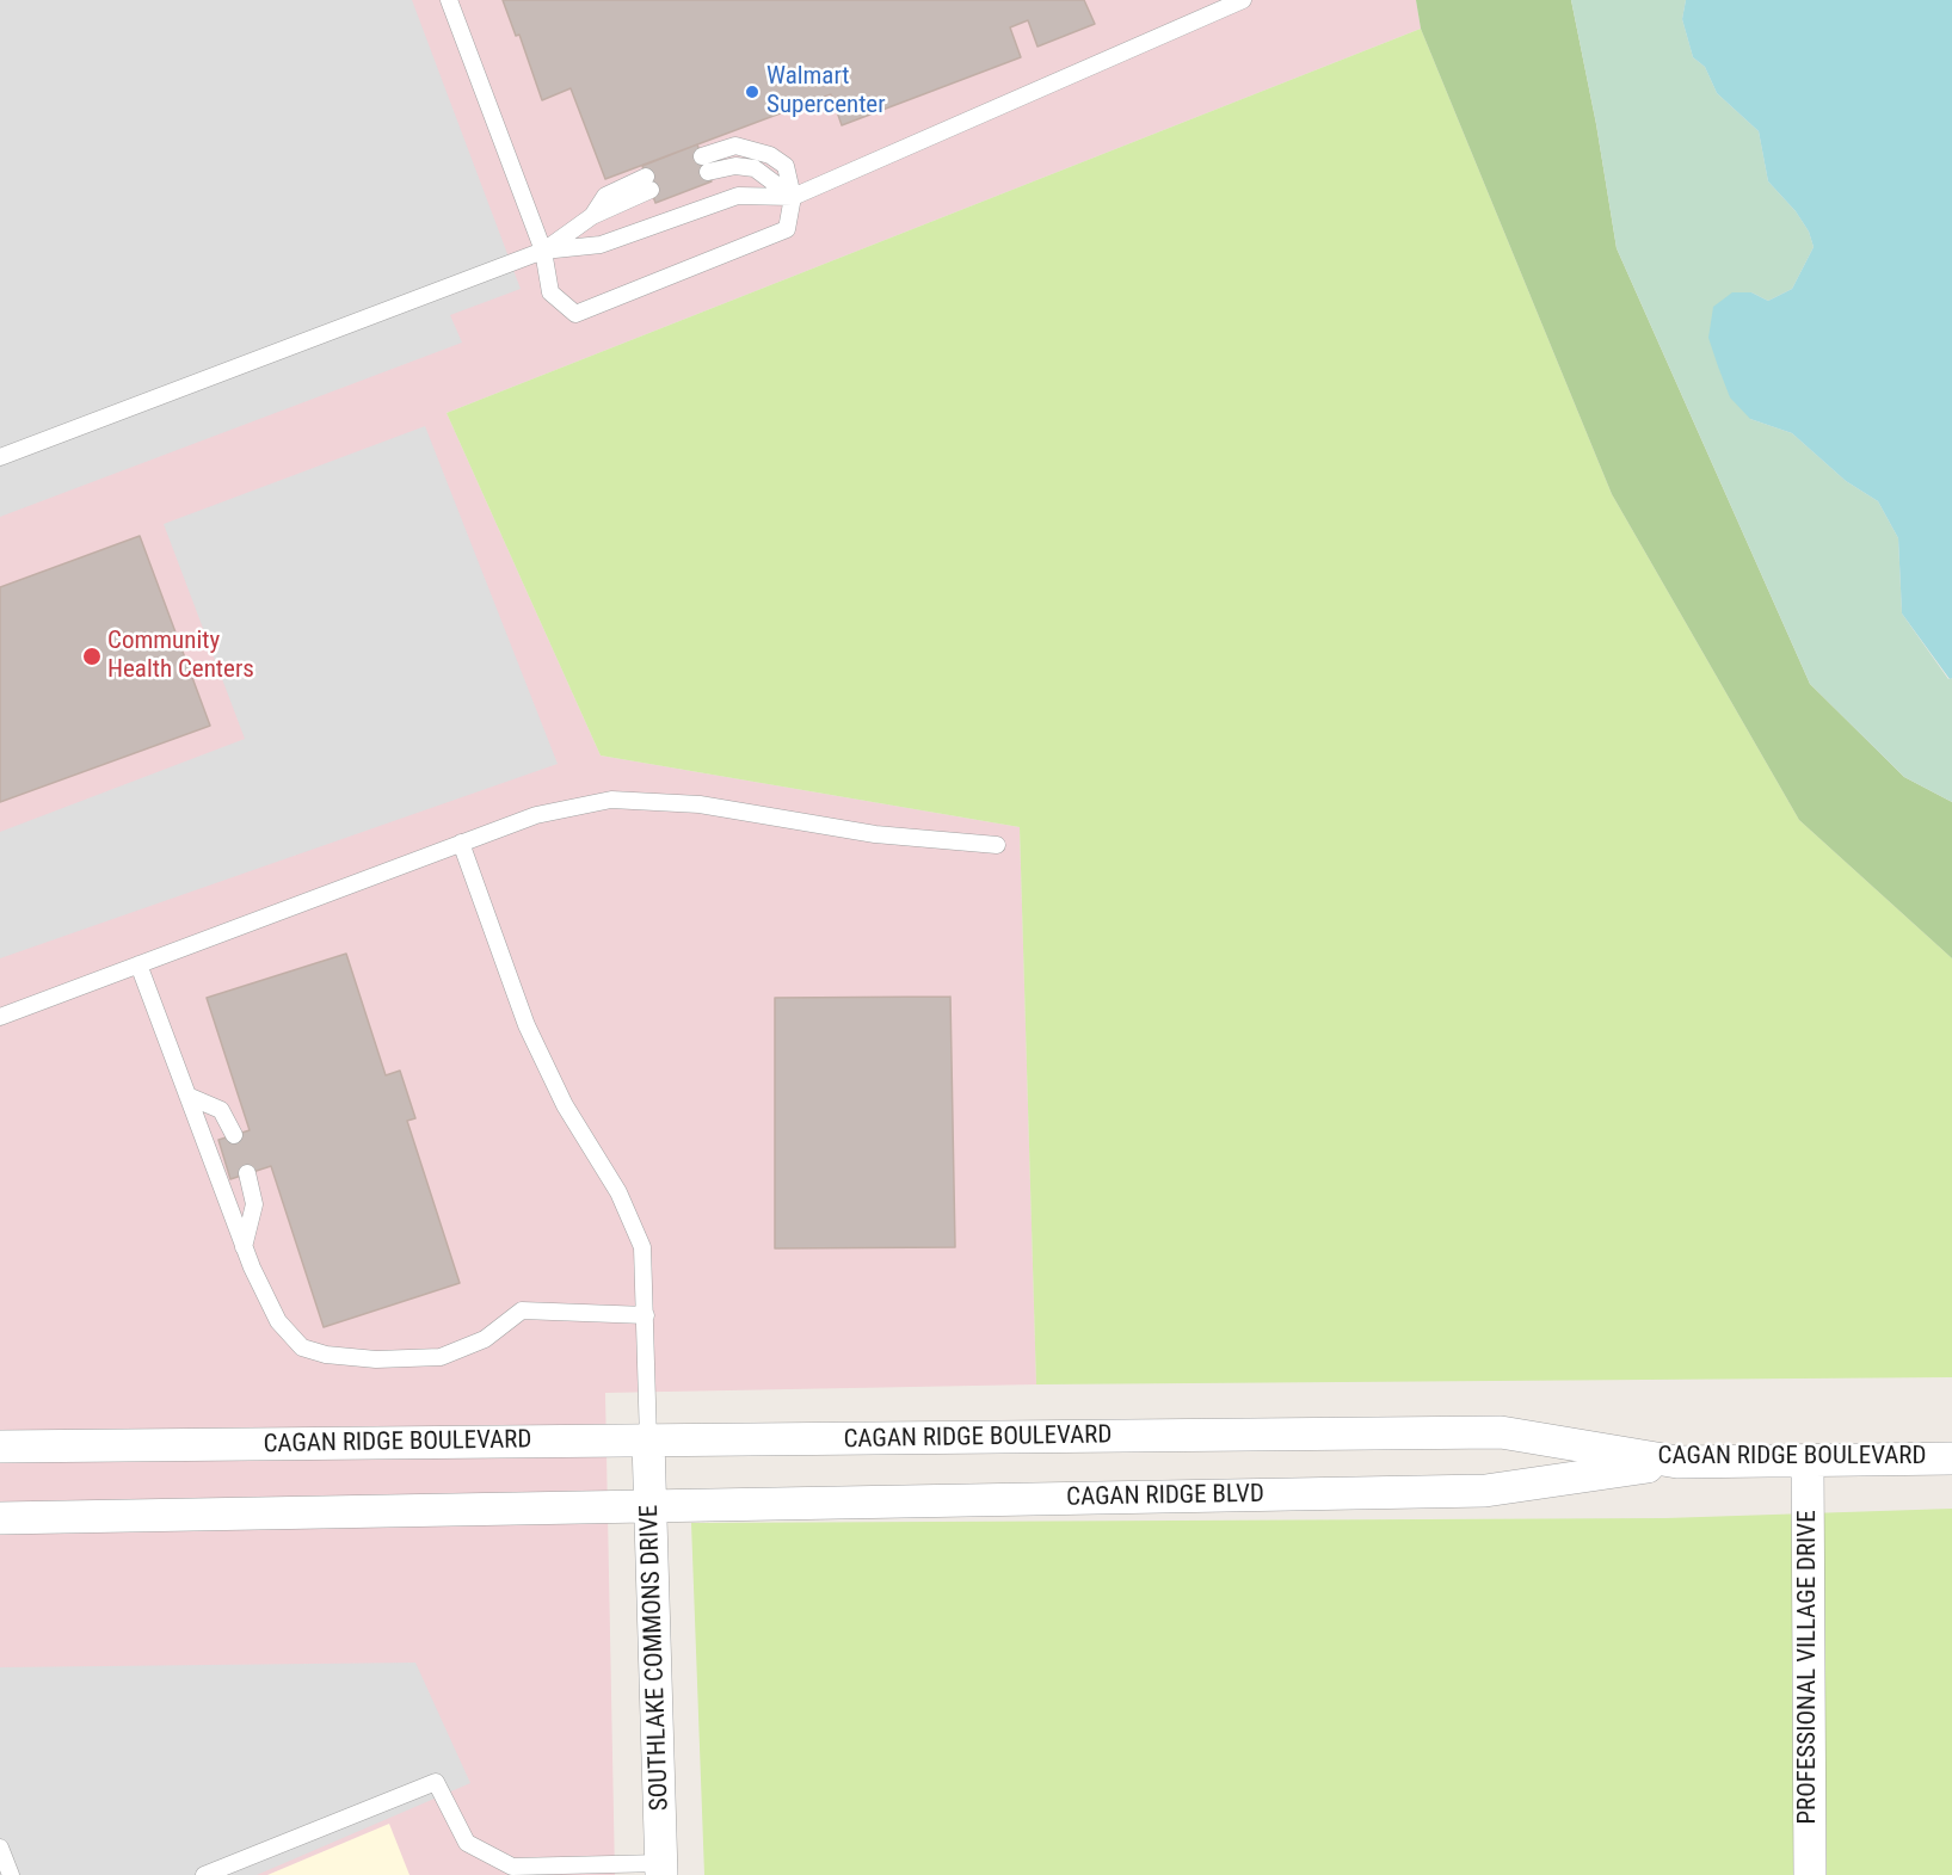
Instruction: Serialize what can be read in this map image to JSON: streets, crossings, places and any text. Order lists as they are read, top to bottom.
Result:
{
  "streets": {
    "street": [
      "CAGAN RIDGE BOULEVARD",
      "CAGAN RIDGE BLVD",
      "SOUTHLAKE COMMONS DRIVE",
      "PROFESSIONAL VILLAGE DRIVE"
    ]
  },
  "crossings": [
    ["CAGAN RIDGE BOULEVARD", "CAGAN RIDGE BLVD"],
    ["CAGAN RIDGE BOULEVARD", "SOUTHLAKE COMMONS DRIVE"],
    ["CAGAN RIDGE BOULEVARD", "PROFESSIONAL VILLAGE DRIVE"],
    ["CAGAN RIDGE BLVD", "SOUTHLAKE COMMONS DRIVE"]
  ],
  "places": ["Walmart Supercenter", "Community Health Centers"]
}
